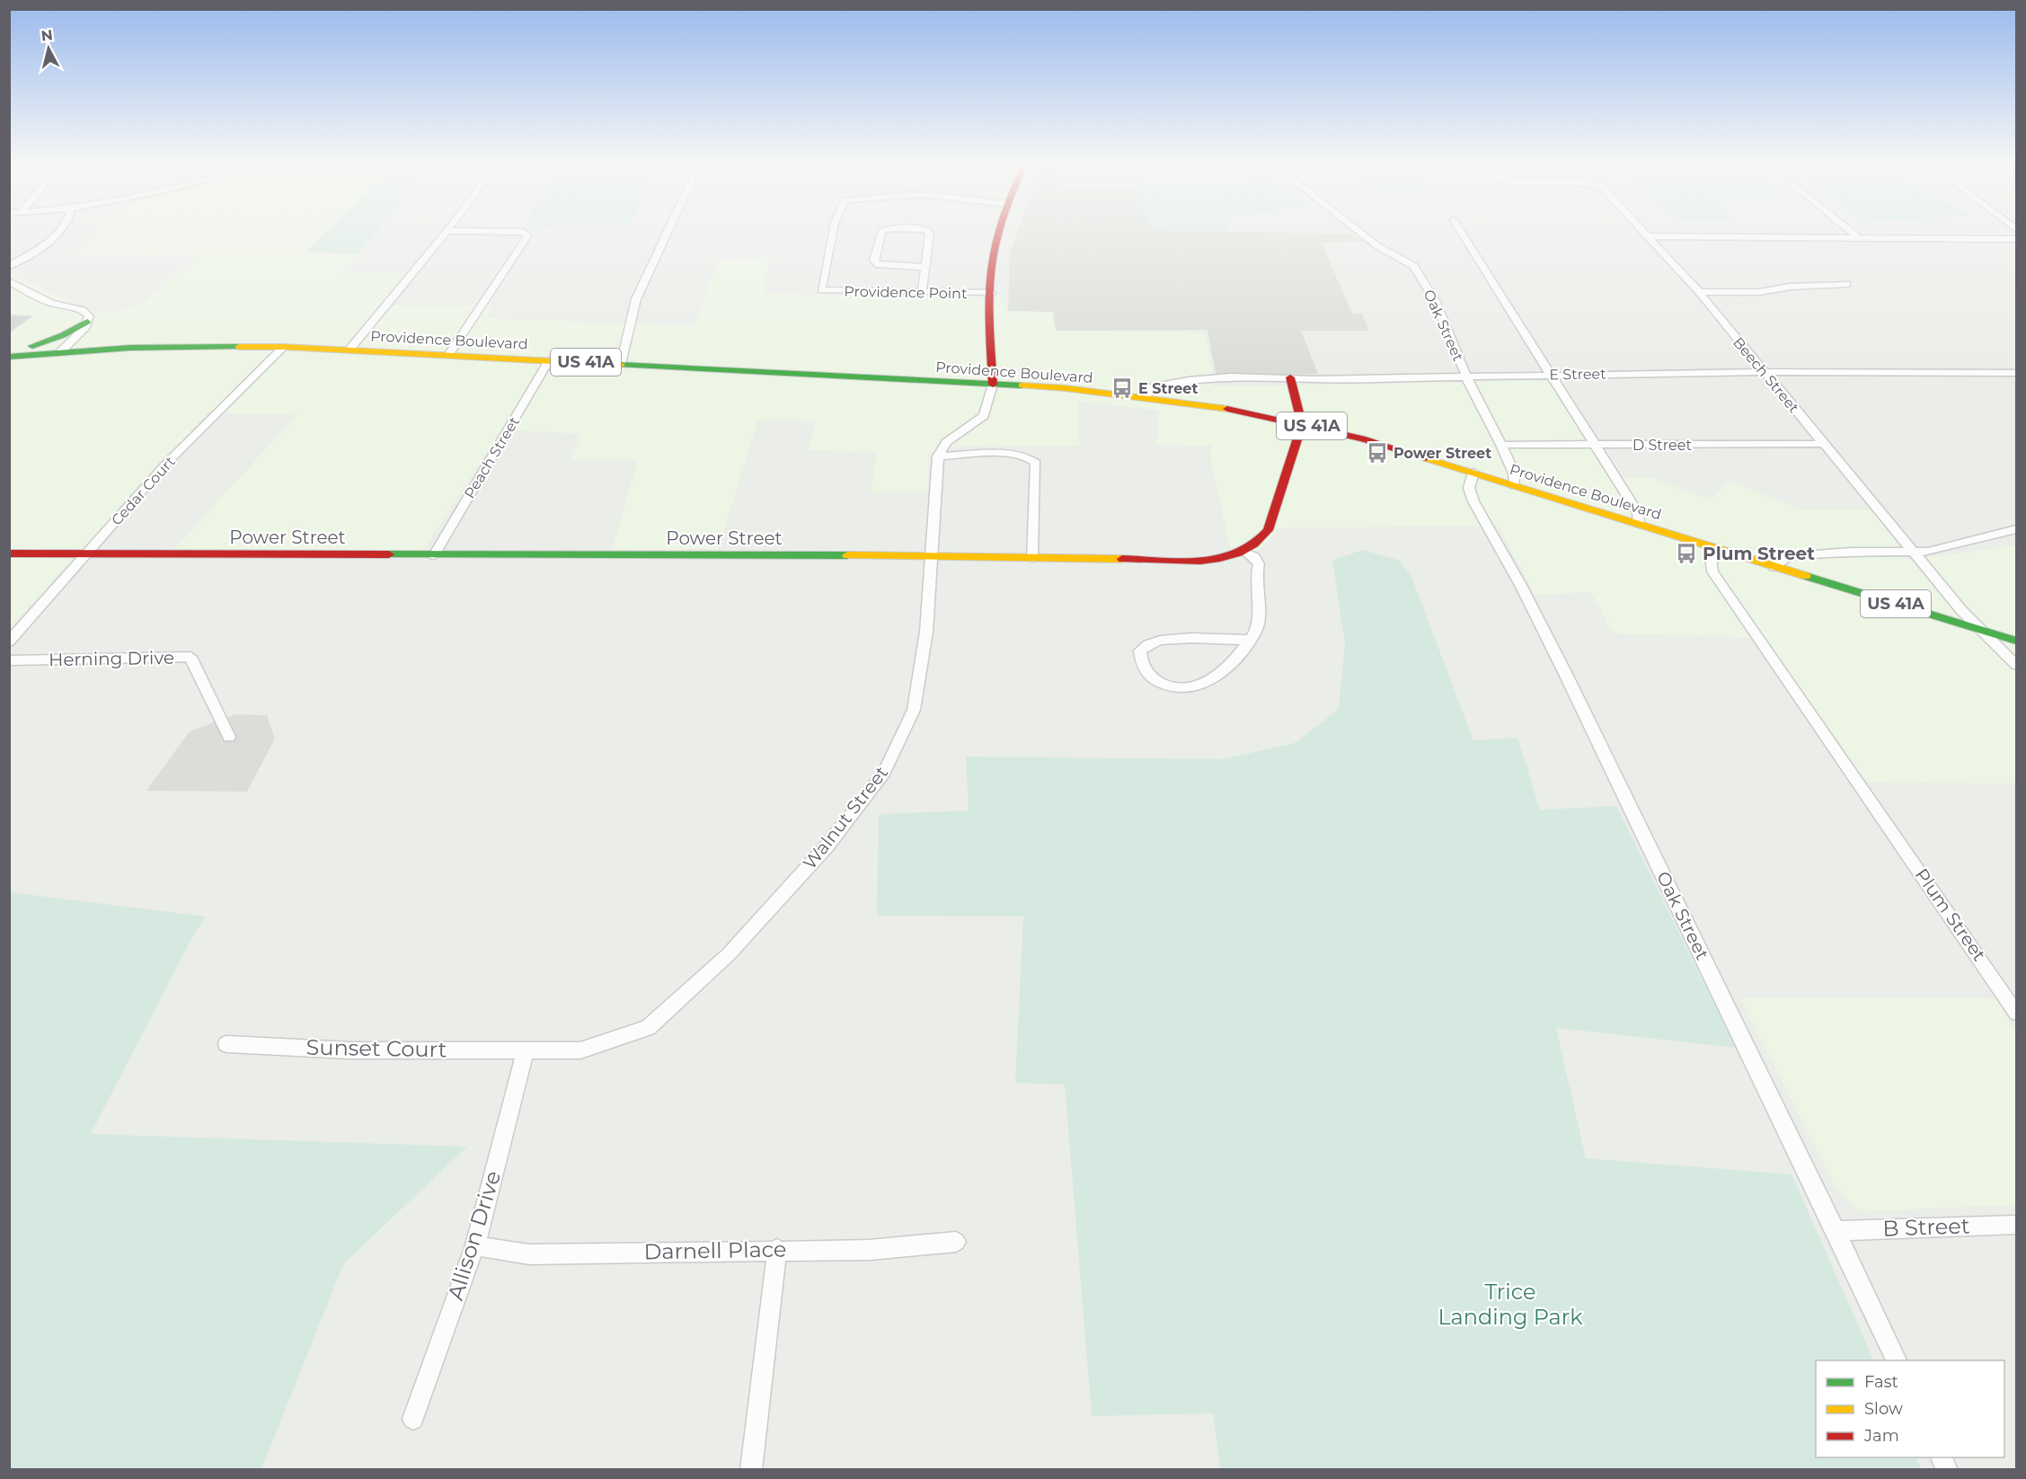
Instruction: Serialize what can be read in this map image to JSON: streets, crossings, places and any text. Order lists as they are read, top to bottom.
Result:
{
  "streets": {
    "main road": ["Providence Boulevard", "US 41A", "Power Street"],
    "street": [
      "Providence Point",
      "Oak Street",
      "E Street",
      "Beech Street",
      "D Street",
      "Peach Street",
      "Cedar Court",
      "Herning Drive",
      "Walnut Street",
      "Plum Street",
      "Sunset Court",
      "B Street",
      "Allison Drive",
      "Darnell Place"
    ]
  },
  "crossings": [
    ["Oak Street", "Providence Boulevard"],
    ["Oak Street", "E Street"],
    ["Oak Street", "D Street"],
    ["Oak Street", "B Street"],
    ["Providence Boulevard", "E Street"],
    ["Providence Boulevard", "Beech Street"],
    ["Providence Boulevard", "Peach Street"],
    ["Providence Boulevard", "Cedar Court"],
    ["Providence Boulevard", "Power Street"],
    ["Providence Boulevard", "Plum Street"],
    ["E Street", "Beech Street"],
    ["E Street", "Power Street"],
    ["Beech Street", "D Street"],
    ["Peach Street", "Power Street"],
    ["Cedar Court", "Power Street"],
    ["Power Street", "Walnut Street"],
    ["Walnut Street", "Sunset Court"],
    ["Walnut Street", "Allison Drive"],
    ["Sunset Court", "Allison Drive"],
    ["Allison Drive", "Darnell Place"]
  ],
  "parks": ["Trice Landing Park"],
  "places": {
    "bus stop": ["E Street", "Power Street", "Plum Street"]
  },
  "legend": ["Fast", "Slow", "Jam"],
  "north": "top"
}
